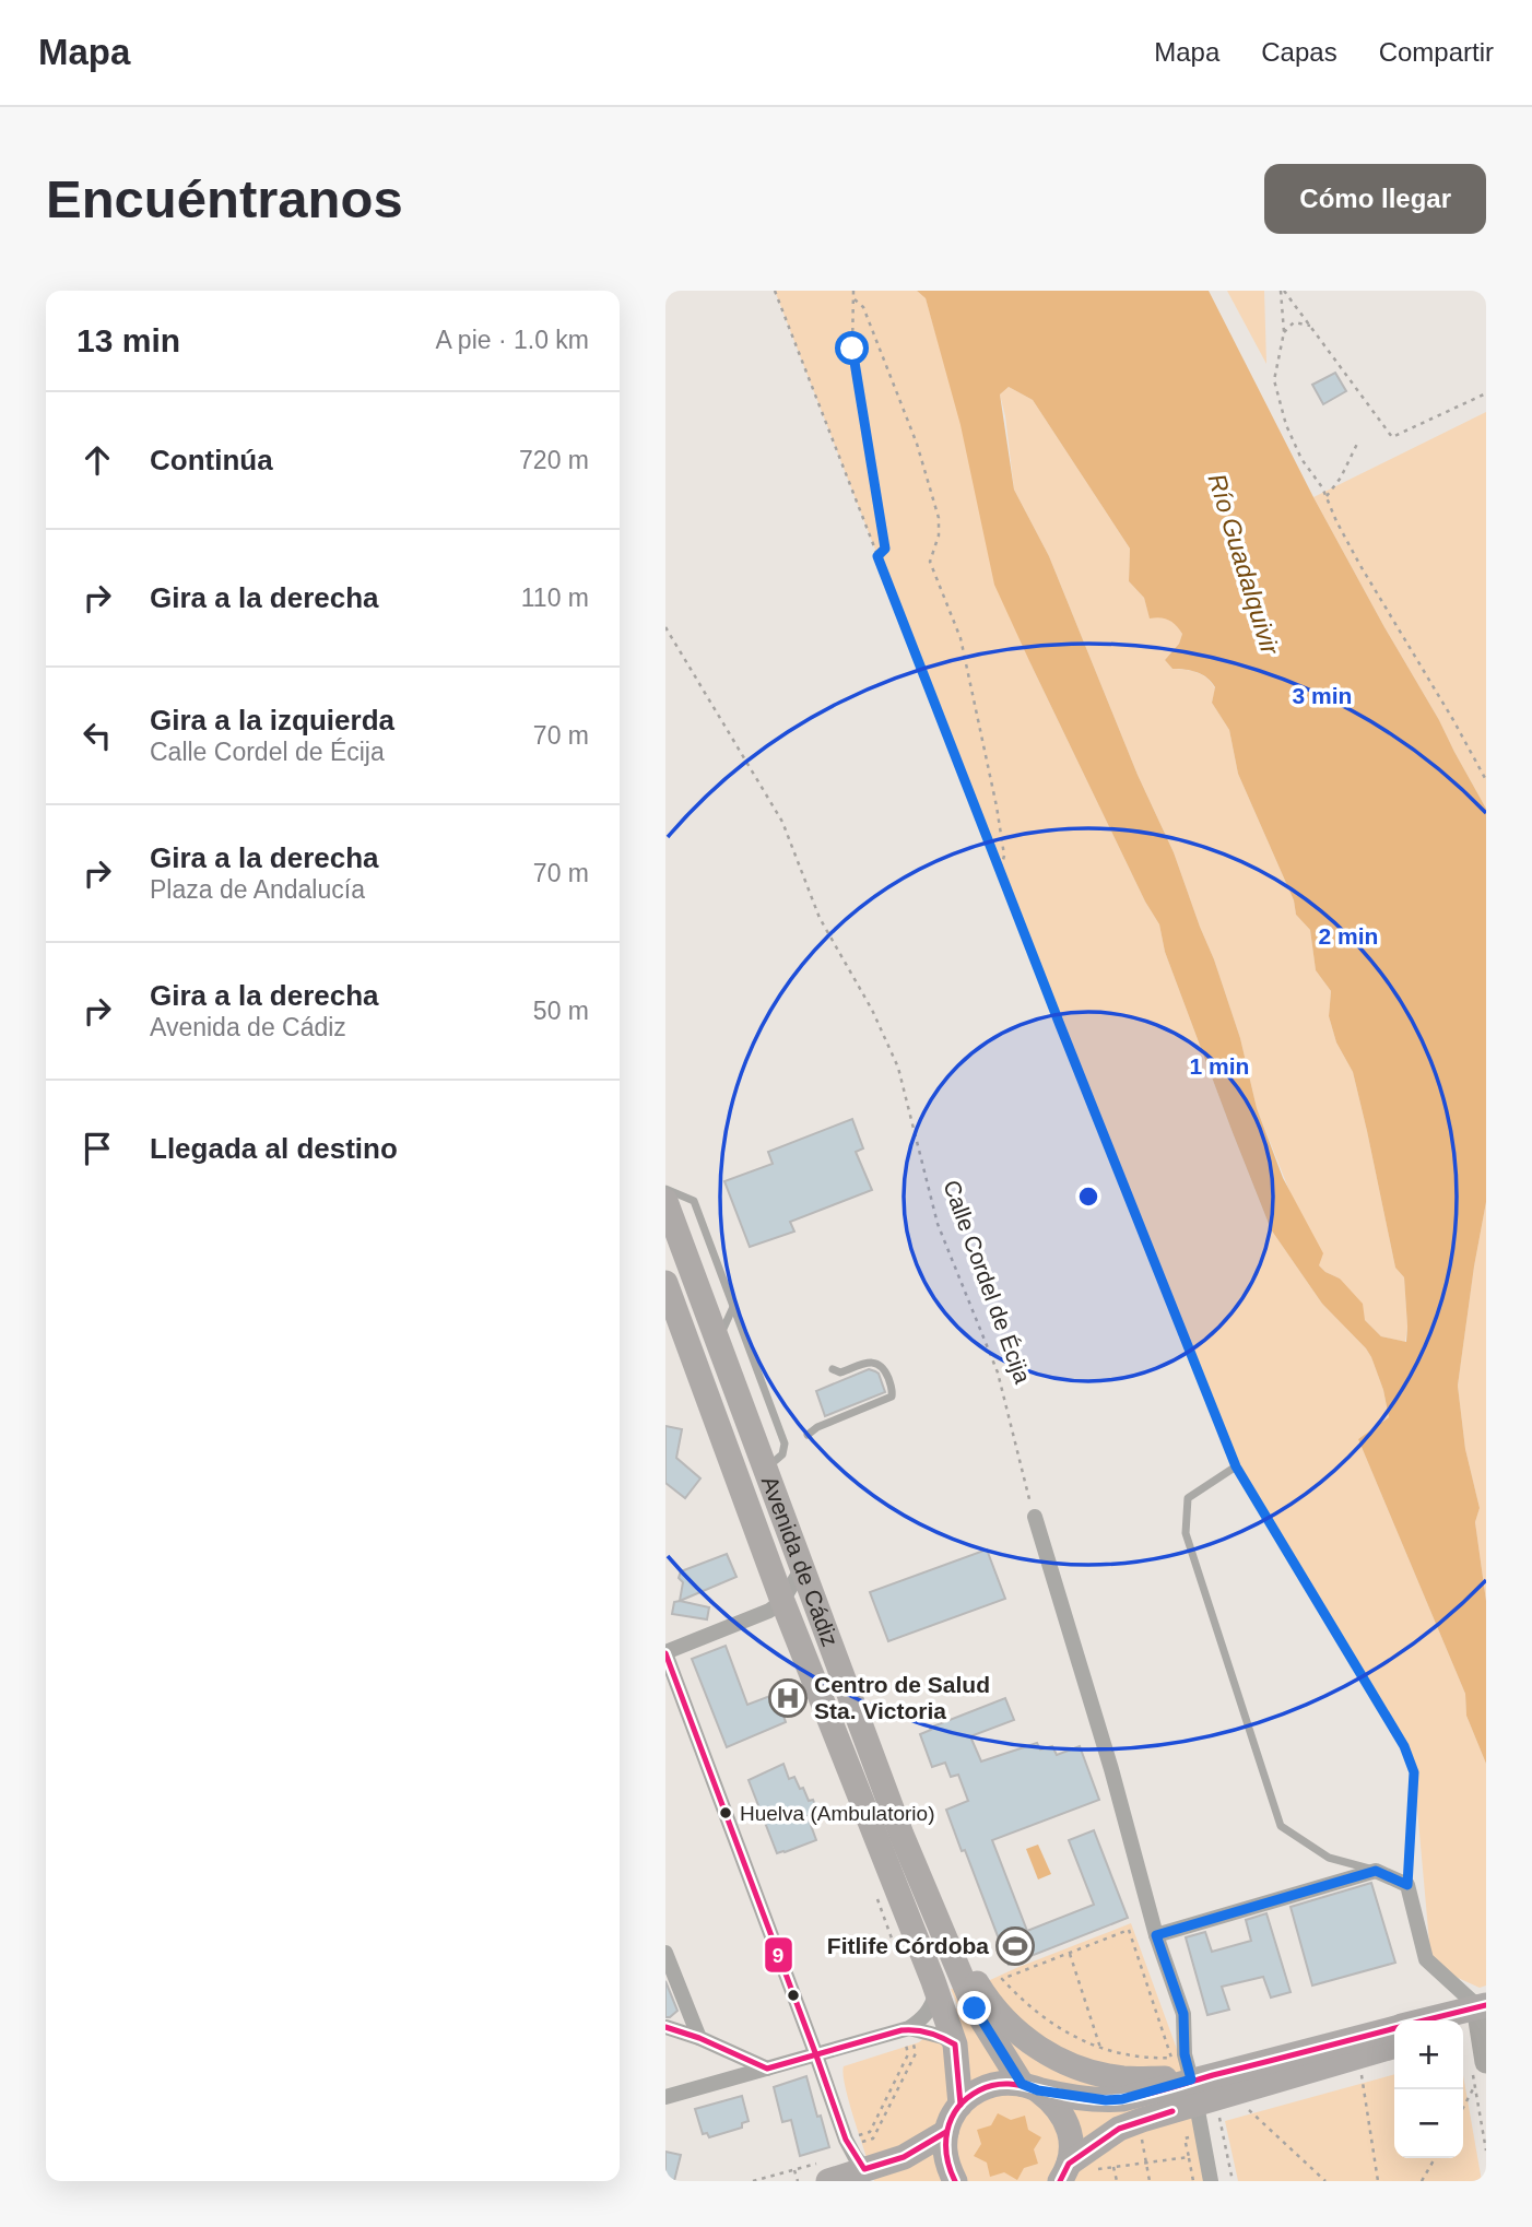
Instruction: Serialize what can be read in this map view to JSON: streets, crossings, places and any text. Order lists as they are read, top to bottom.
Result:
{
  "streets": {
    "main road": ["Avenida de Cádiz"],
    "path": ["Calle Cordel de Écija"]
  },
  "water": ["Río Guadalquivir"],
  "places": {
    "hospital": ["Centro de Salud Sta. Victoria"],
    "other": ["Huelva (Ambulatorio)"],
    "sports": ["Fitlife Córdoba"]
  },
  "lines": ["transit line 9"],
  "page": {
    "header": "Mapa",
    "nav": ["Mapa", "Capas", "Compartir"],
    "buttons": "Cómo llegar",
    "title": "Encuéntranos",
    "heading": ["13 min", "A pie · 1.0 km"],
    "list": [
      ["Continúa", "720 m"],
      ["Gira a la derecha", "110 m"],
      ["Gira a la izquierda", "Calle Cordel de Écija", "70 m"],
      ["Gira a la derecha", "Plaza de Andalucía", "70 m"],
      ["Gira a la derecha", "Avenida de Cádiz", "50 m"],
      "Llegada al destino"
    ],
    "map_buttons": ["+", "−"]
  },
  "rings": ["3 min", "2 min", "1 min"]
}
